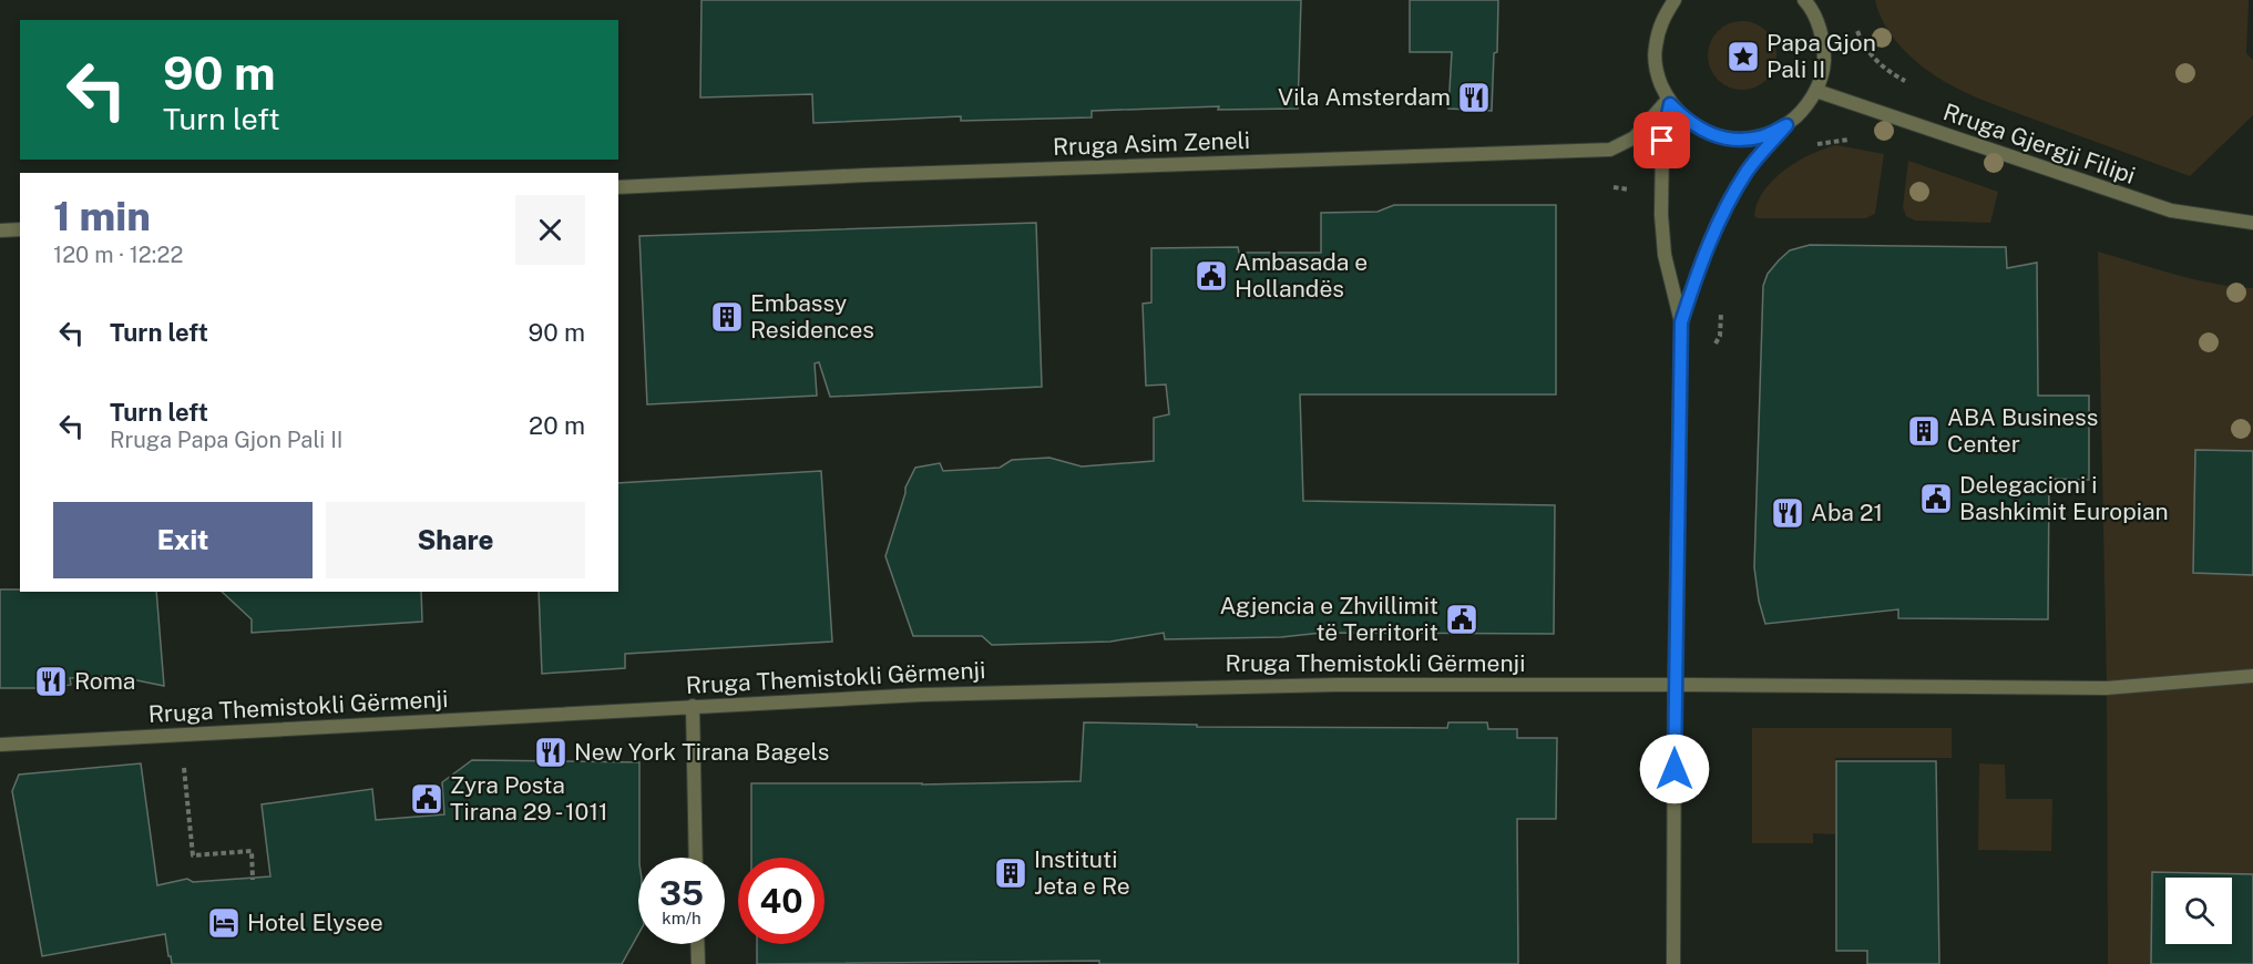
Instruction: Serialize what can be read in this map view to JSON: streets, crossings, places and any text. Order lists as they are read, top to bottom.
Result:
{
  "streets": {
    "street": ["Rruga Asim Zeneli", "Rruga Gjergji Filipi", "Rruga Themistokli Gërmenji"]
  },
  "places": {
    "place": ["Papa Gjon Pali II"],
    "restaurant": [
      "Vila Amsterdam",
      "Aba 21",
      "Roma",
      "New York Tirana Bagels"
    ],
    "public building": [
      "Ambasada e Hollandës",
      "Delegacioni i Bashkimit Europian",
      "Agjencia e Zhvillimit të Territorit",
      "Zyra Posta Tirana 29 - 1011"
    ],
    "building": ["Embassy Residences", "ABA Business Center", "Instituti Jeta e Re"],
    "hotel": ["Hotel Elysee"]
  },
  "page": {
    "turn": ["90 m", "Turn left"],
    "heading": ["1 min", "120 m · 12:22"],
    "list": [
      {
        "name": "Turn left",
        "value": "90 m"
      },
      {
        "name": "Turn left",
        "note": "Rruga Papa Gjon Pali II",
        "value": "20 m"
      }
    ],
    "buttons": ["Exit", "Share"],
    "speed": "35 km/h",
    "limit": "40"
  }
}
